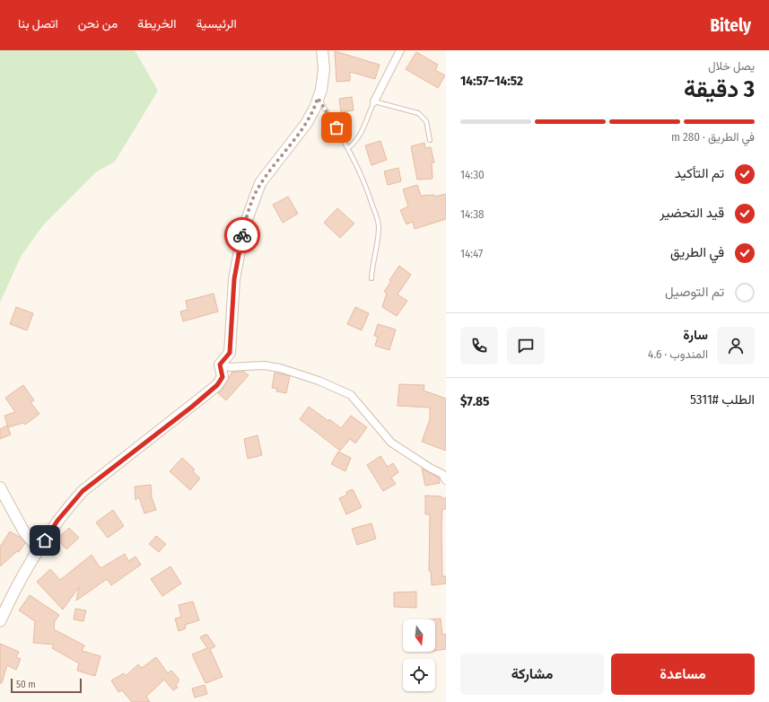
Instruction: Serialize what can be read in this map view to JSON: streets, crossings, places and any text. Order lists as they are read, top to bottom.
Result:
{
  "scale_bar": "50 m",
  "north": "bottom",
  "page": {
    "header": "Bitely",
    "nav": [
      "الرئيسية",
      "الخريطة",
      "من نحن",
      "اتصل بنا"
    ],
    "heading": ["3 دقيقة", "يصل خلال", "14:52–14:57"],
    "panel": [
      "سارة",
      "المندوب · 4.6",
      "الطلب #5311",
      "$7.85"
    ],
    "bar": "في الطريق · 280 m",
    "list": [
      ["تم التأكيد", "14:30"],
      ["قيد التحضير", "14:38"],
      ["في الطريق", "14:47"],
      "تم التوصيل"
    ],
    "buttons": ["مساعدة", "مشاركة"],
    "scale": "50 m"
  }
}
